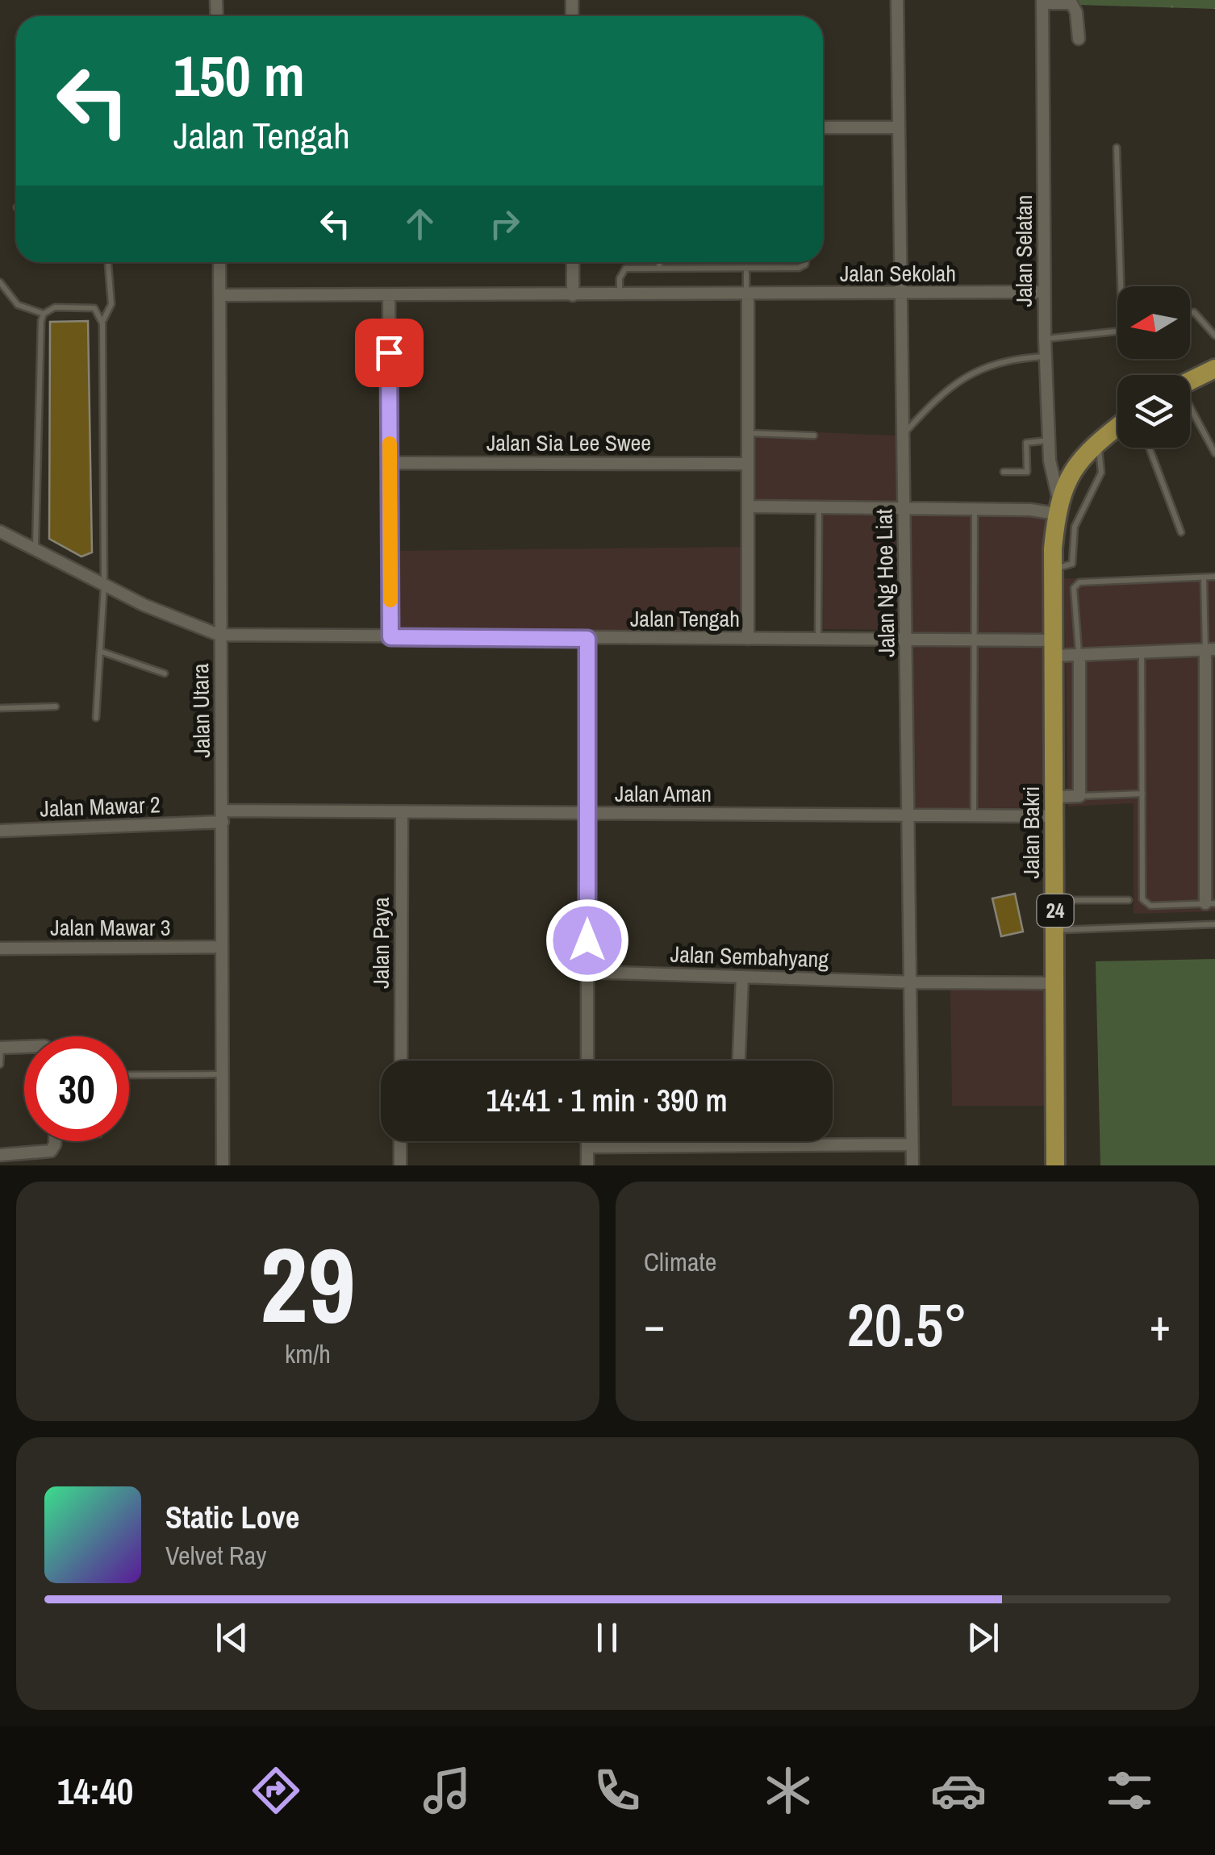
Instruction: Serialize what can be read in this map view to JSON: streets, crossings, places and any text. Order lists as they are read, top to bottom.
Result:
{
  "streets": {
    "main road": ["Jalan Bakri", "24"],
    "street": [
      "Jalan Selatan",
      "Jalan Sekolah",
      "Jalan Sia Lee Swee",
      "Jalan Ng Hoe Liat",
      "Jalan Tengah",
      "Jalan Utara",
      "Jalan Aman",
      "Jalan Mawar 2",
      "Jalan Mawar 3",
      "Jalan Paya",
      "Jalan Sembahyang"
    ]
  },
  "crossings": [
    ["Jalan Selatan", "Jalan Sekolah"],
    ["Jalan Selatan", "Jalan Bakri"],
    ["Jalan Selatan", "24"],
    ["Jalan Sekolah", "Jalan Ng Hoe Liat"],
    ["Jalan Sekolah", "Jalan Utara"],
    ["Jalan Ng Hoe Liat", "Jalan Tengah"],
    ["Jalan Ng Hoe Liat", "Jalan Aman"],
    ["Jalan Ng Hoe Liat", "Jalan Sembahyang"],
    ["Jalan Tengah", "Jalan Utara"],
    ["Jalan Tengah", "Jalan Bakri"],
    ["Jalan Utara", "Jalan Aman"],
    ["Jalan Utara", "Jalan Mawar 2"],
    ["Jalan Utara", "Jalan Mawar 3"],
    ["Jalan Aman", "Jalan Mawar 2"],
    ["Jalan Aman", "Jalan Bakri"],
    ["Jalan Aman", "Jalan Paya"],
    ["Jalan Bakri", "24"],
    ["Jalan Bakri", "Jalan Sembahyang"]
  ],
  "north": "left",
  "page": {
    "turn": ["150 m", "Jalan Tengah"],
    "limit": "30",
    "trip": "14:41 · 1 min · 390 m",
    "tile": [
      ["29", "km/h"],
      "Climate"
    ],
    "heat": ["−", "20.5°", "+"],
    "song": ["Static Love", "Velvet Ray"],
    "tabs": "14:40"
  }
}
